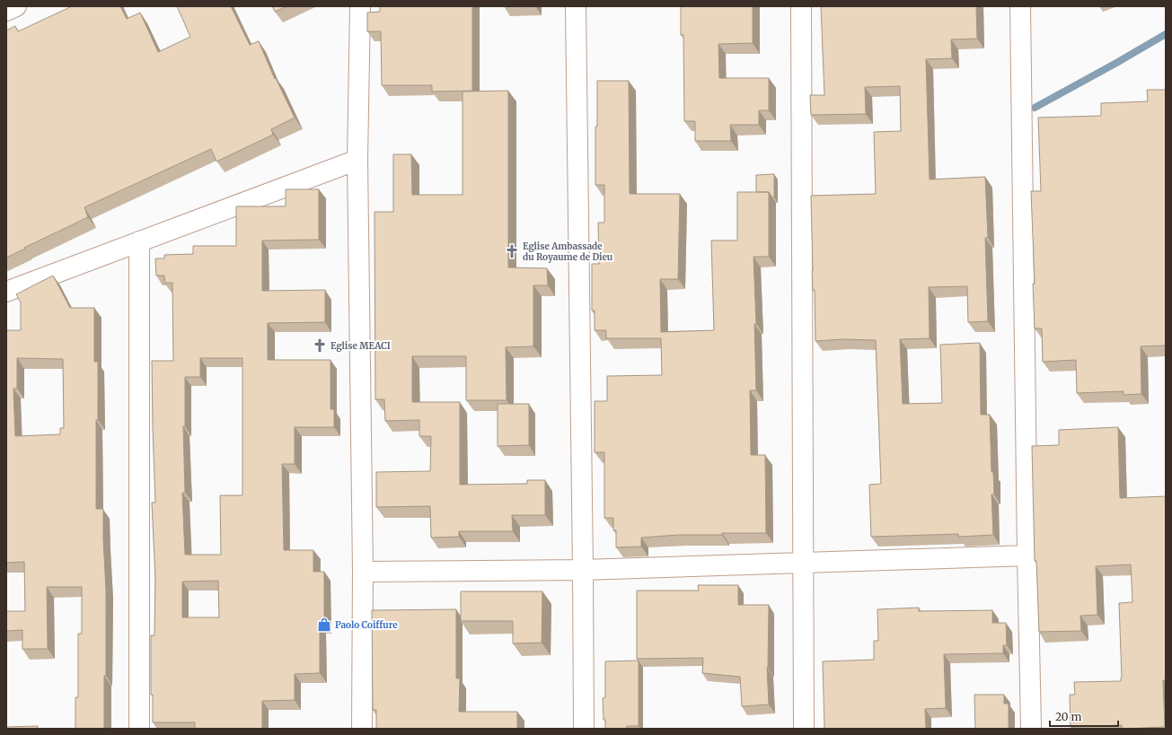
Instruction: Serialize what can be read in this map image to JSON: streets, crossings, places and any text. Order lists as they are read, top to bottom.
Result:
{
  "places": {
    "church": ["Eglise Ambassade du Royaume de Dieu", "Eglise MEACI"],
    "shop": ["Paolo Coiffure"]
  },
  "scale_bar": "20 m"
}
